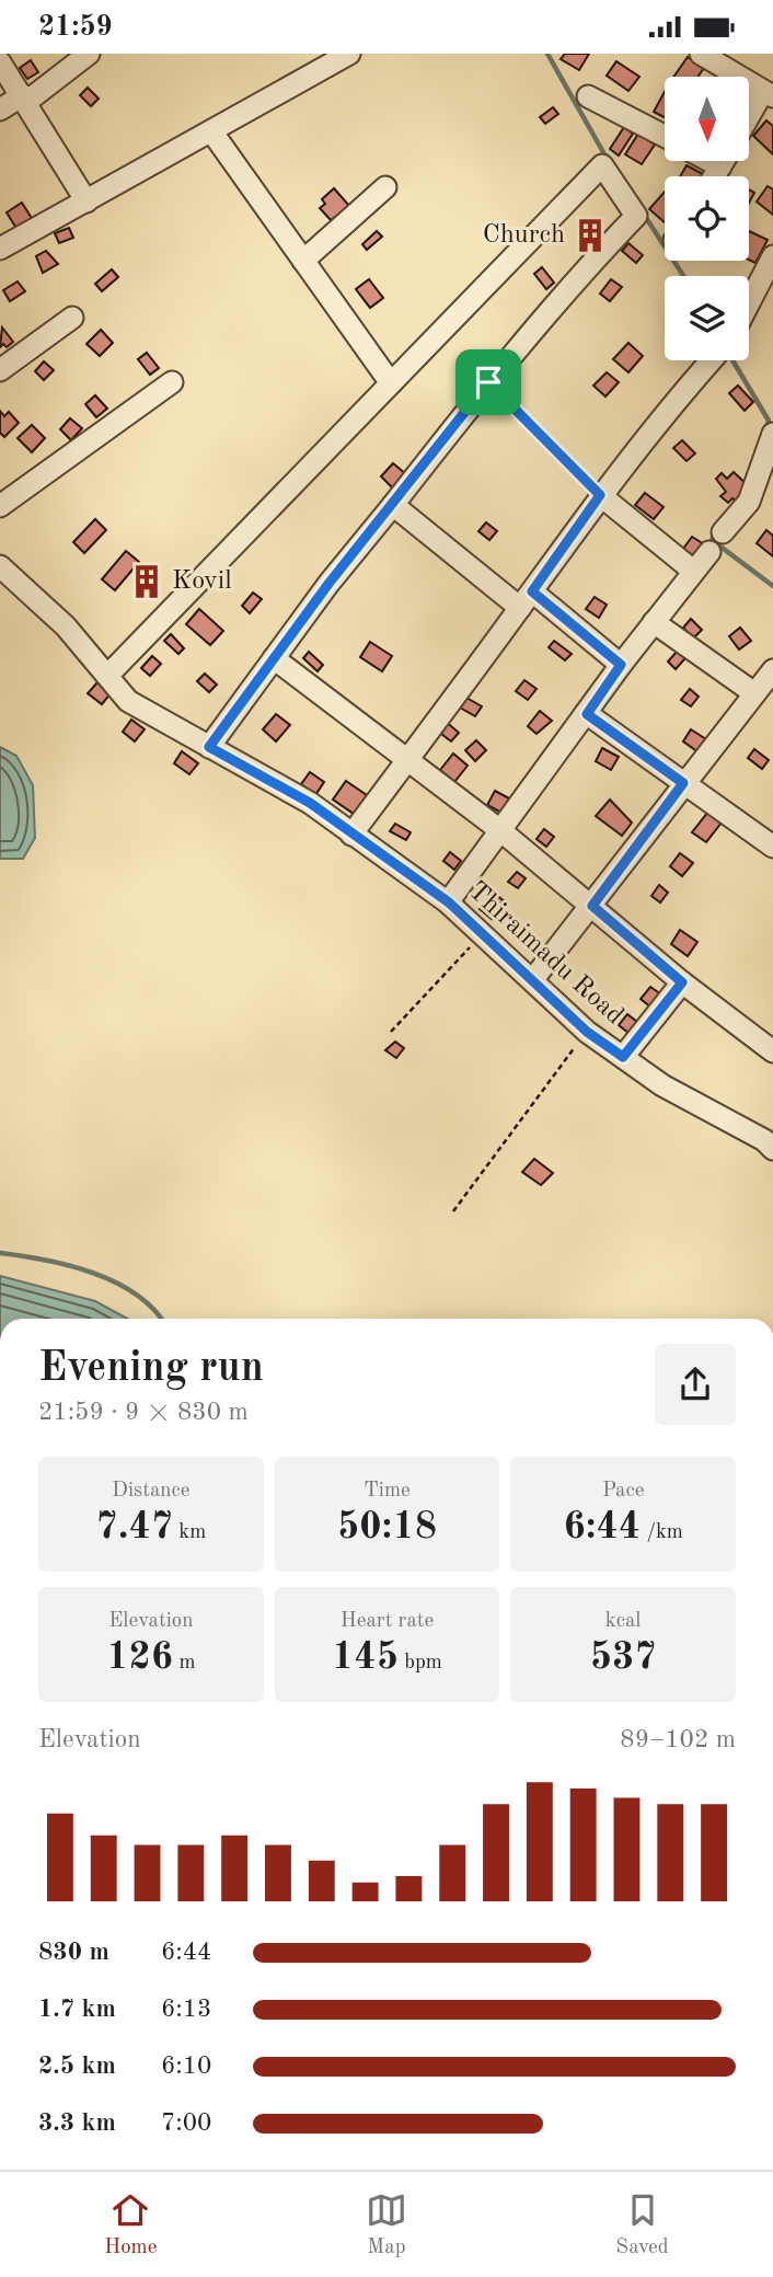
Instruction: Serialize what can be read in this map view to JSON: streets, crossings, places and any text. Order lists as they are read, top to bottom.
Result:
{
  "streets": {
    "street": ["Thiraimadu Road"]
  },
  "places": {
    "building": ["Church", "Kovil"]
  },
  "north": "bottom",
  "page": {
    "status": "21:59",
    "heading": ["Evening run", "21:59 · 9 × 830 m"],
    "stats": [
      ["Distance", "7.47 km"],
      ["Time", "50:18"],
      ["Pace", "6:44 /km"],
      ["Elevation", "126 m"],
      ["Heart rate", "145 bpm"],
      ["kcal", "537"]
    ],
    "chart": ["Elevation", "89–102 m"],
    "list": [
      {
        "name": "830 m",
        "note": "6:44"
      },
      {
        "name": "1.7 km",
        "note": "6:13"
      },
      {
        "name": "2.5 km",
        "note": "6:10"
      },
      {
        "name": "3.3 km",
        "note": "7:00"
      }
    ],
    "tabs": ["Home", "Map", "Saved"]
  }
}
